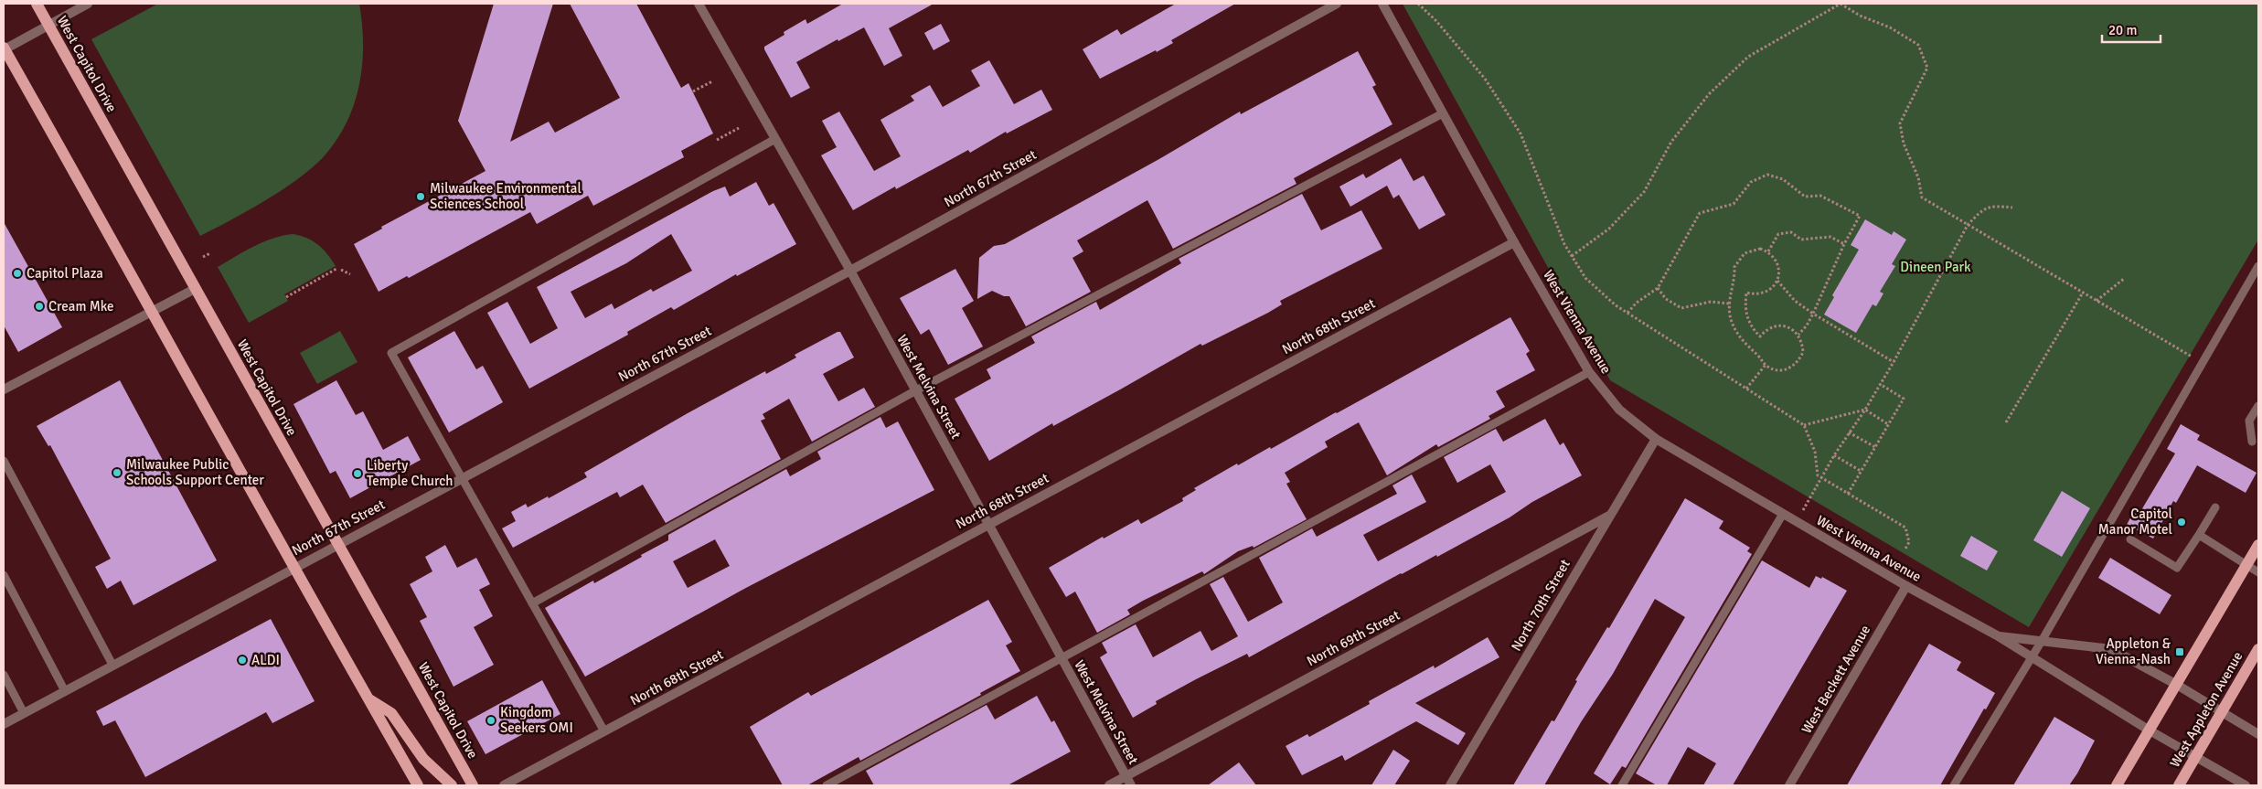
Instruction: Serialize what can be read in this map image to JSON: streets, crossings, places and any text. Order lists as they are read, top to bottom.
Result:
{
  "streets": {
    "main road": ["West Capitol Drive", "West Appleton Avenue"],
    "street": [
      "North 67th Street",
      "West Vienna Avenue",
      "North 68th Street",
      "West Melvina Street",
      "North 70th Street",
      "North 69th Street",
      "West Beckett Avenue"
    ]
  },
  "crossings": [
    ["West Capitol Drive", "North 67th Street"],
    ["North 67th Street", "West Melvina Street"],
    ["West Vienna Avenue", "North 68th Street"],
    ["West Vienna Avenue", "North 70th Street"],
    ["West Vienna Avenue", "West Beckett Avenue"],
    ["West Vienna Avenue", "West Appleton Avenue"],
    ["North 68th Street", "West Melvina Street"],
    ["West Melvina Street", "North 69th Street"],
    ["North 70th Street", "North 69th Street"]
  ],
  "parks": ["Dineen Park"],
  "places": {
    "other": [
      "Milwaukee Environmental Sciences School",
      "Capitol Plaza",
      "Cream Mke",
      "Milwaukee Public Schools Support Center",
      "Liberty Temple Church",
      "Capitol Manor Motel",
      "ALDI",
      "Kingdom Seekers OMI"
    ],
    "transit": ["Appleton & Vienna-Nash"]
  },
  "scale_bar": "20 m"
}
